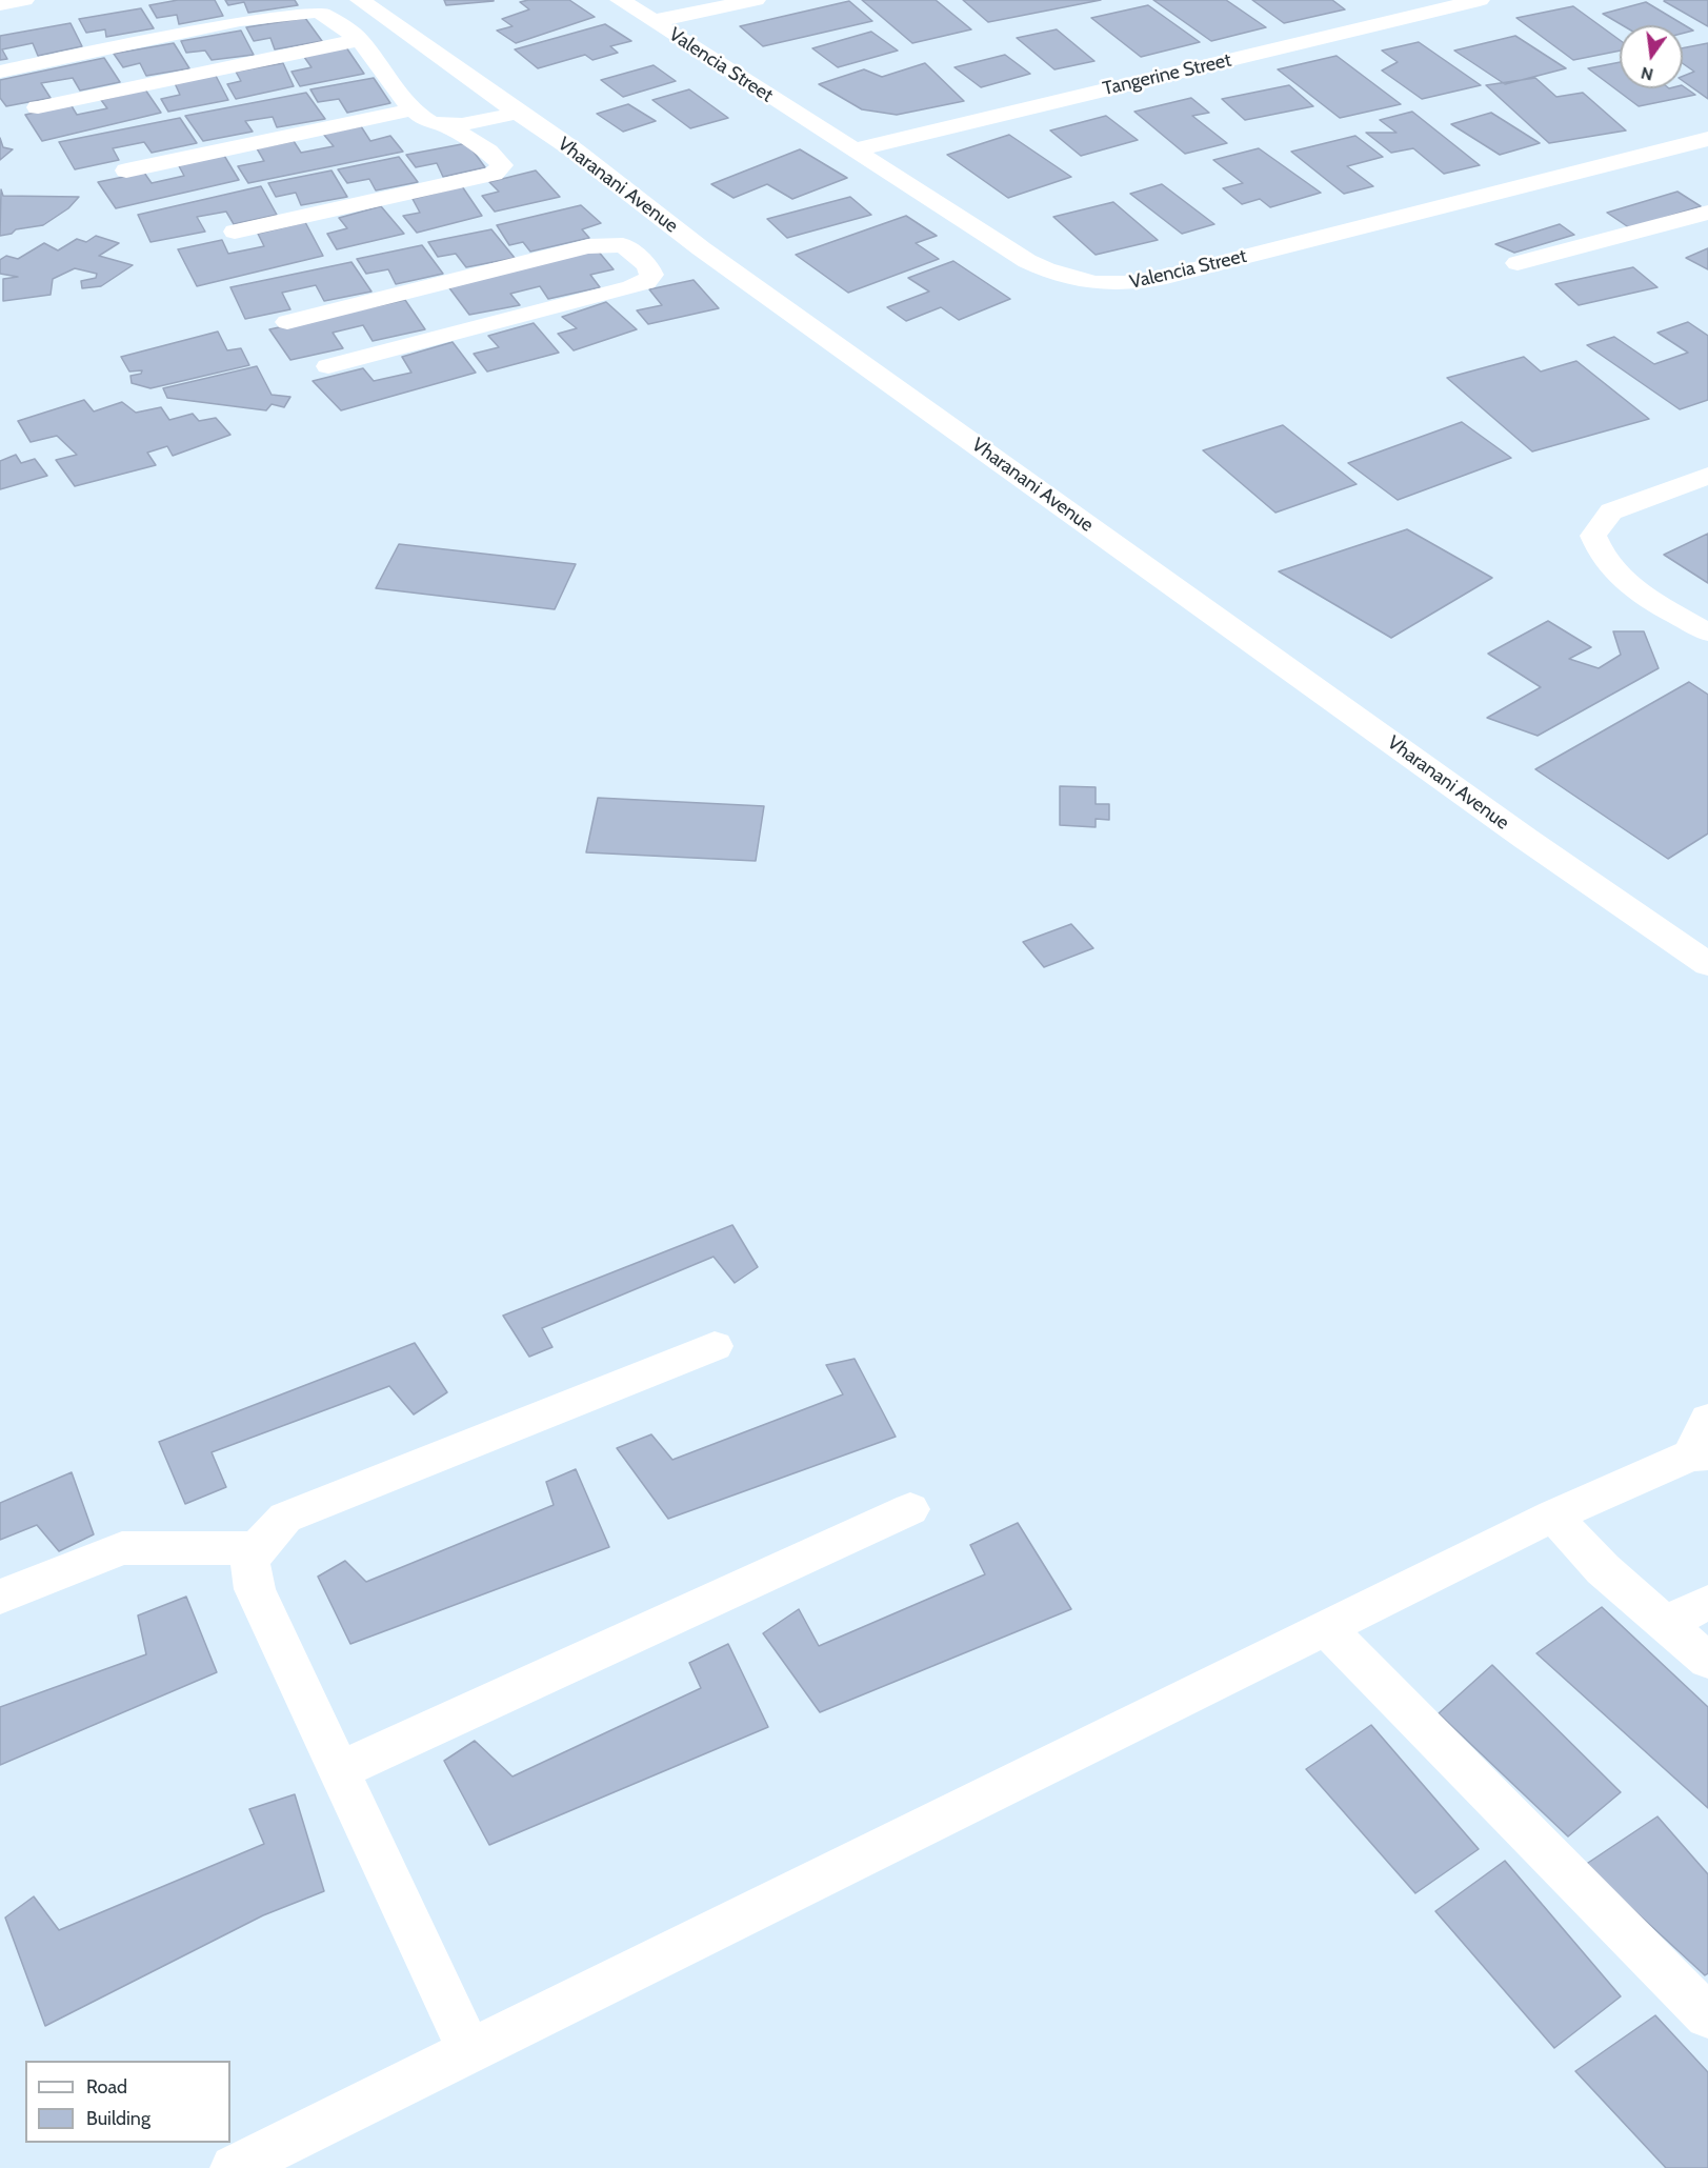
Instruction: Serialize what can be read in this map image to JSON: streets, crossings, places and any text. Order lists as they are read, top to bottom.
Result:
{
  "streets": {
    "street": ["Valencia Street", "Tangerine Street", "Vharanani Avenue"]
  },
  "crossings": [
    ["Valencia Street", "Tangerine Street"]
  ],
  "legend": ["Road", "Building"],
  "north": "bottom"
}
